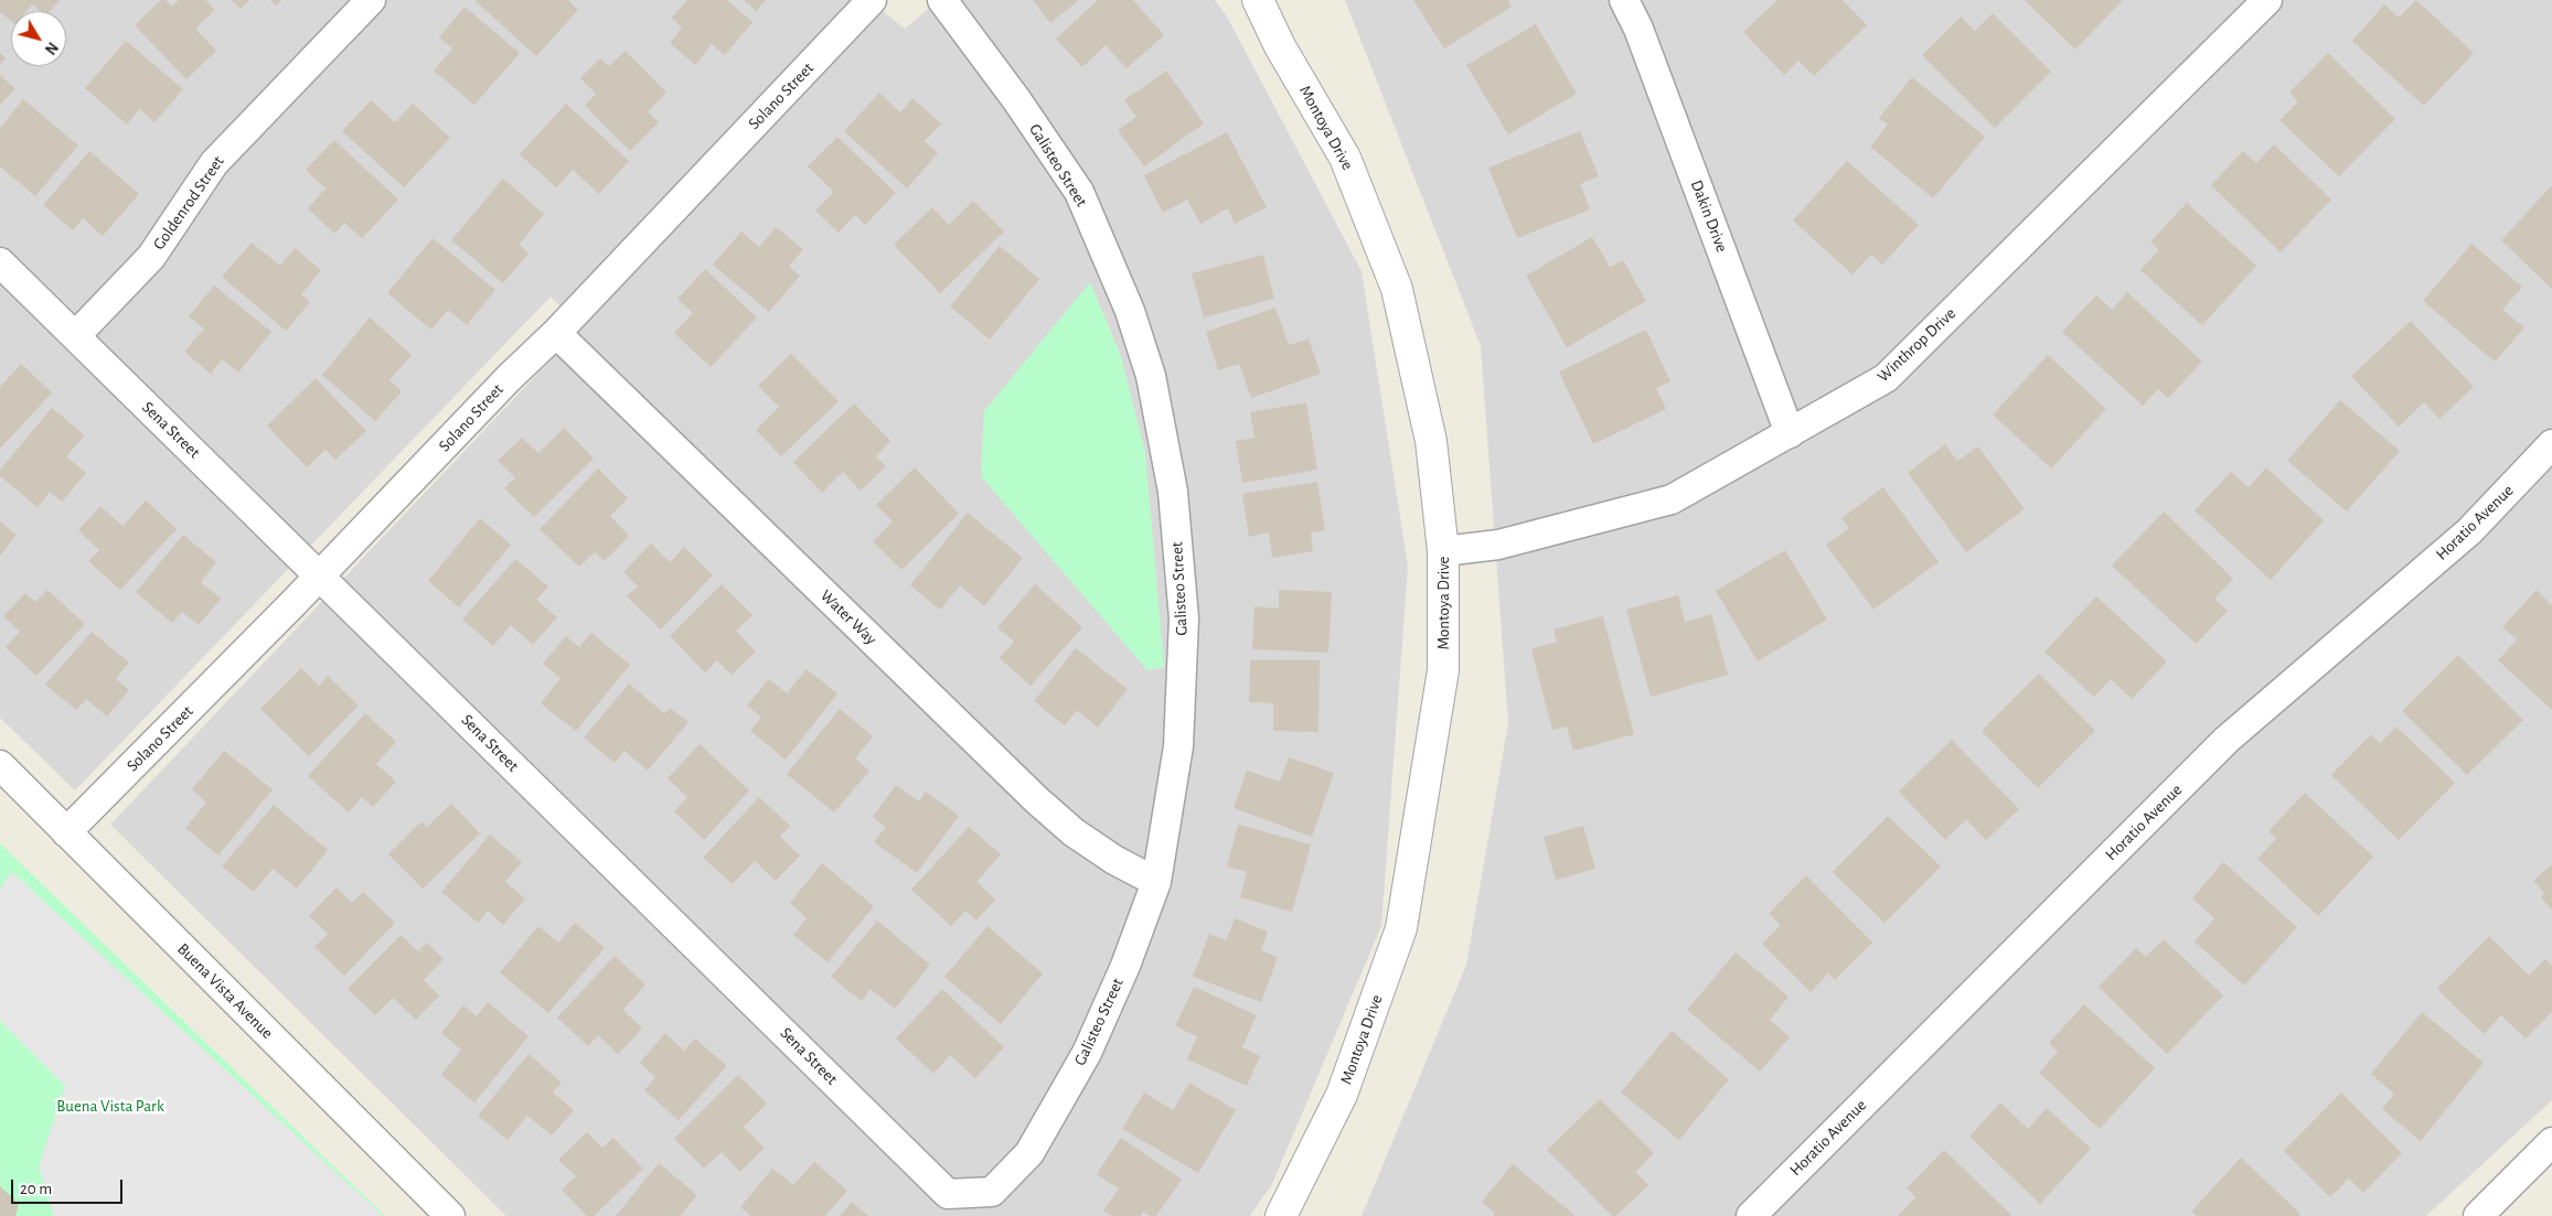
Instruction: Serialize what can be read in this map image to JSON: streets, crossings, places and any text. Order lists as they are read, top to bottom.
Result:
{
  "streets": {
    "street": [
      "Solano Street",
      "Montoya Drive",
      "Galisteo Street",
      "Goldenrod Street",
      "Dakin Drive",
      "Winthrop Drive",
      "Sena Street",
      "Horatio Avenue",
      "Water Way",
      "Buena Vista Avenue"
    ]
  },
  "crossings": [
    ["Solano Street", "Sena Street"],
    ["Solano Street", "Water Way"],
    ["Solano Street", "Buena Vista Avenue"],
    ["Montoya Drive", "Winthrop Drive"],
    ["Galisteo Street", "Sena Street"],
    ["Galisteo Street", "Water Way"],
    ["Goldenrod Street", "Sena Street"],
    ["Dakin Drive", "Winthrop Drive"]
  ],
  "parks": ["Buena Vista Park"],
  "scale_bar": "20 m",
  "north": "bottom right"
}
